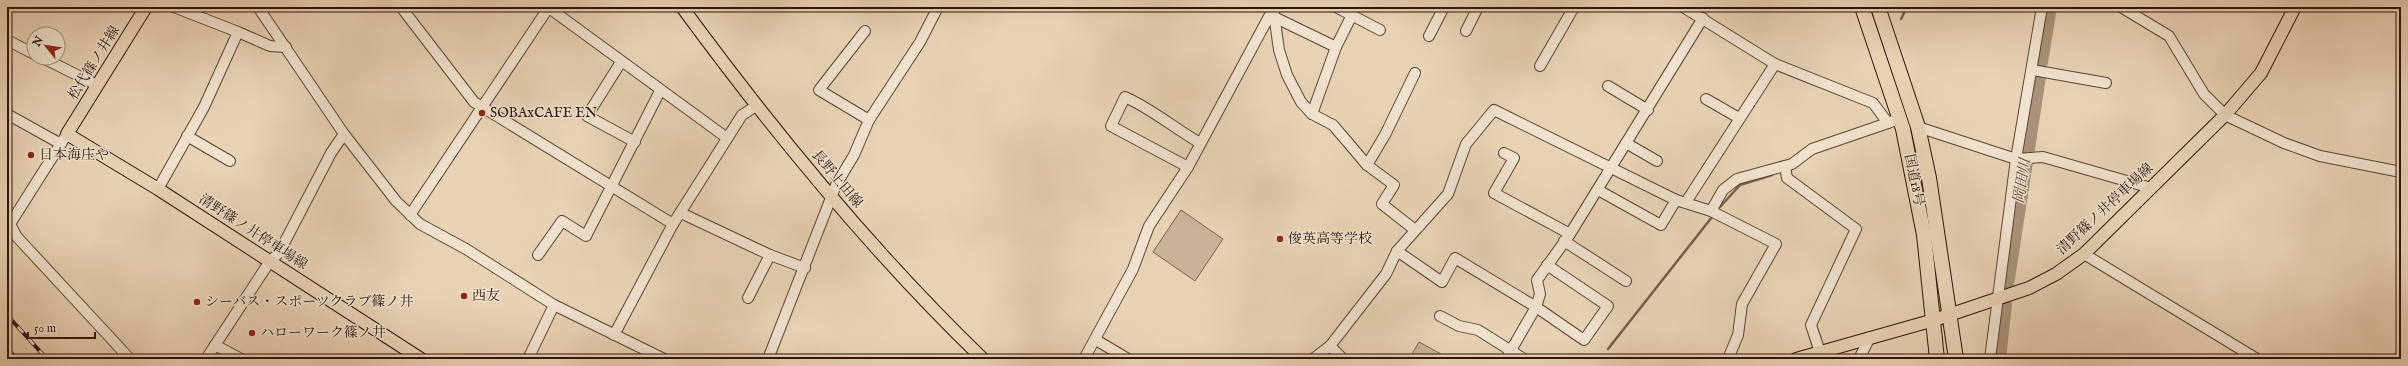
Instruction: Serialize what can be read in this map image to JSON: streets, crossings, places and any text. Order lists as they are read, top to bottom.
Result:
{
  "streets": {
    "highway": ["国道18号"],
    "main road": ["松代篠ノ井線", "長野上田線", "清野篠ノ井停車場線"]
  },
  "crossings": [
    ["松代篠ノ井線", "清野篠ノ井停車場線"],
    ["国道18号", "清野篠ノ井停車場線"]
  ],
  "water": ["岡田川"],
  "places": [
    "SOBAxCAFE EN",
    "日本海庄や",
    "俊英高等学校",
    "西友",
    "シーバス・スポーツクラブ篠ノ井",
    "ハローワーク篠ノ井"
  ],
  "scale_bar": "50 m",
  "north": "top left"
}
